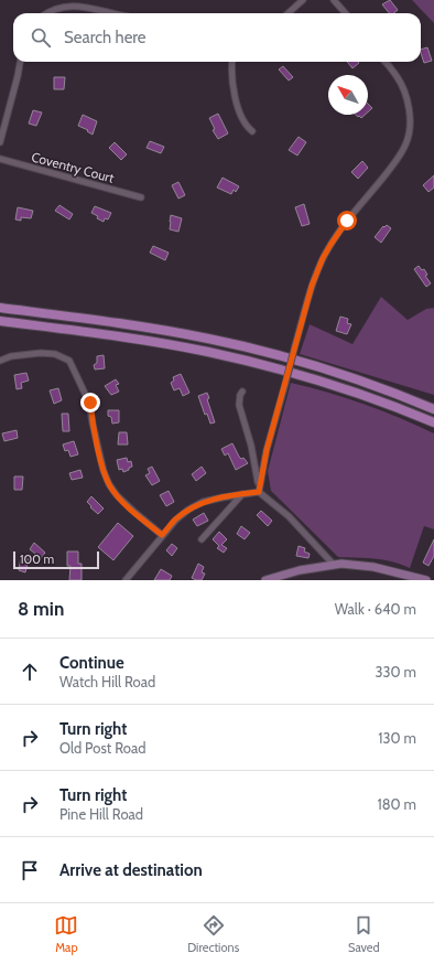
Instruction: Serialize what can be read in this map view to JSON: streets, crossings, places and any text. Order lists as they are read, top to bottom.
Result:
{
  "streets": {
    "street": ["Coventry Court"]
  },
  "scale_bar": "100 m",
  "north": "top left",
  "page": {
    "search": "Search here",
    "scale": "100 m",
    "heading": ["8 min", "Walk · 640 m"],
    "list": [
      ["Continue", "Watch Hill Road", "330 m"],
      ["Turn right", "Old Post Road", "130 m"],
      ["Turn right", "Pine Hill Road", "180 m"],
      "Arrive at destination"
    ],
    "nav": ["Map", "Directions", "Saved"]
  }
}
